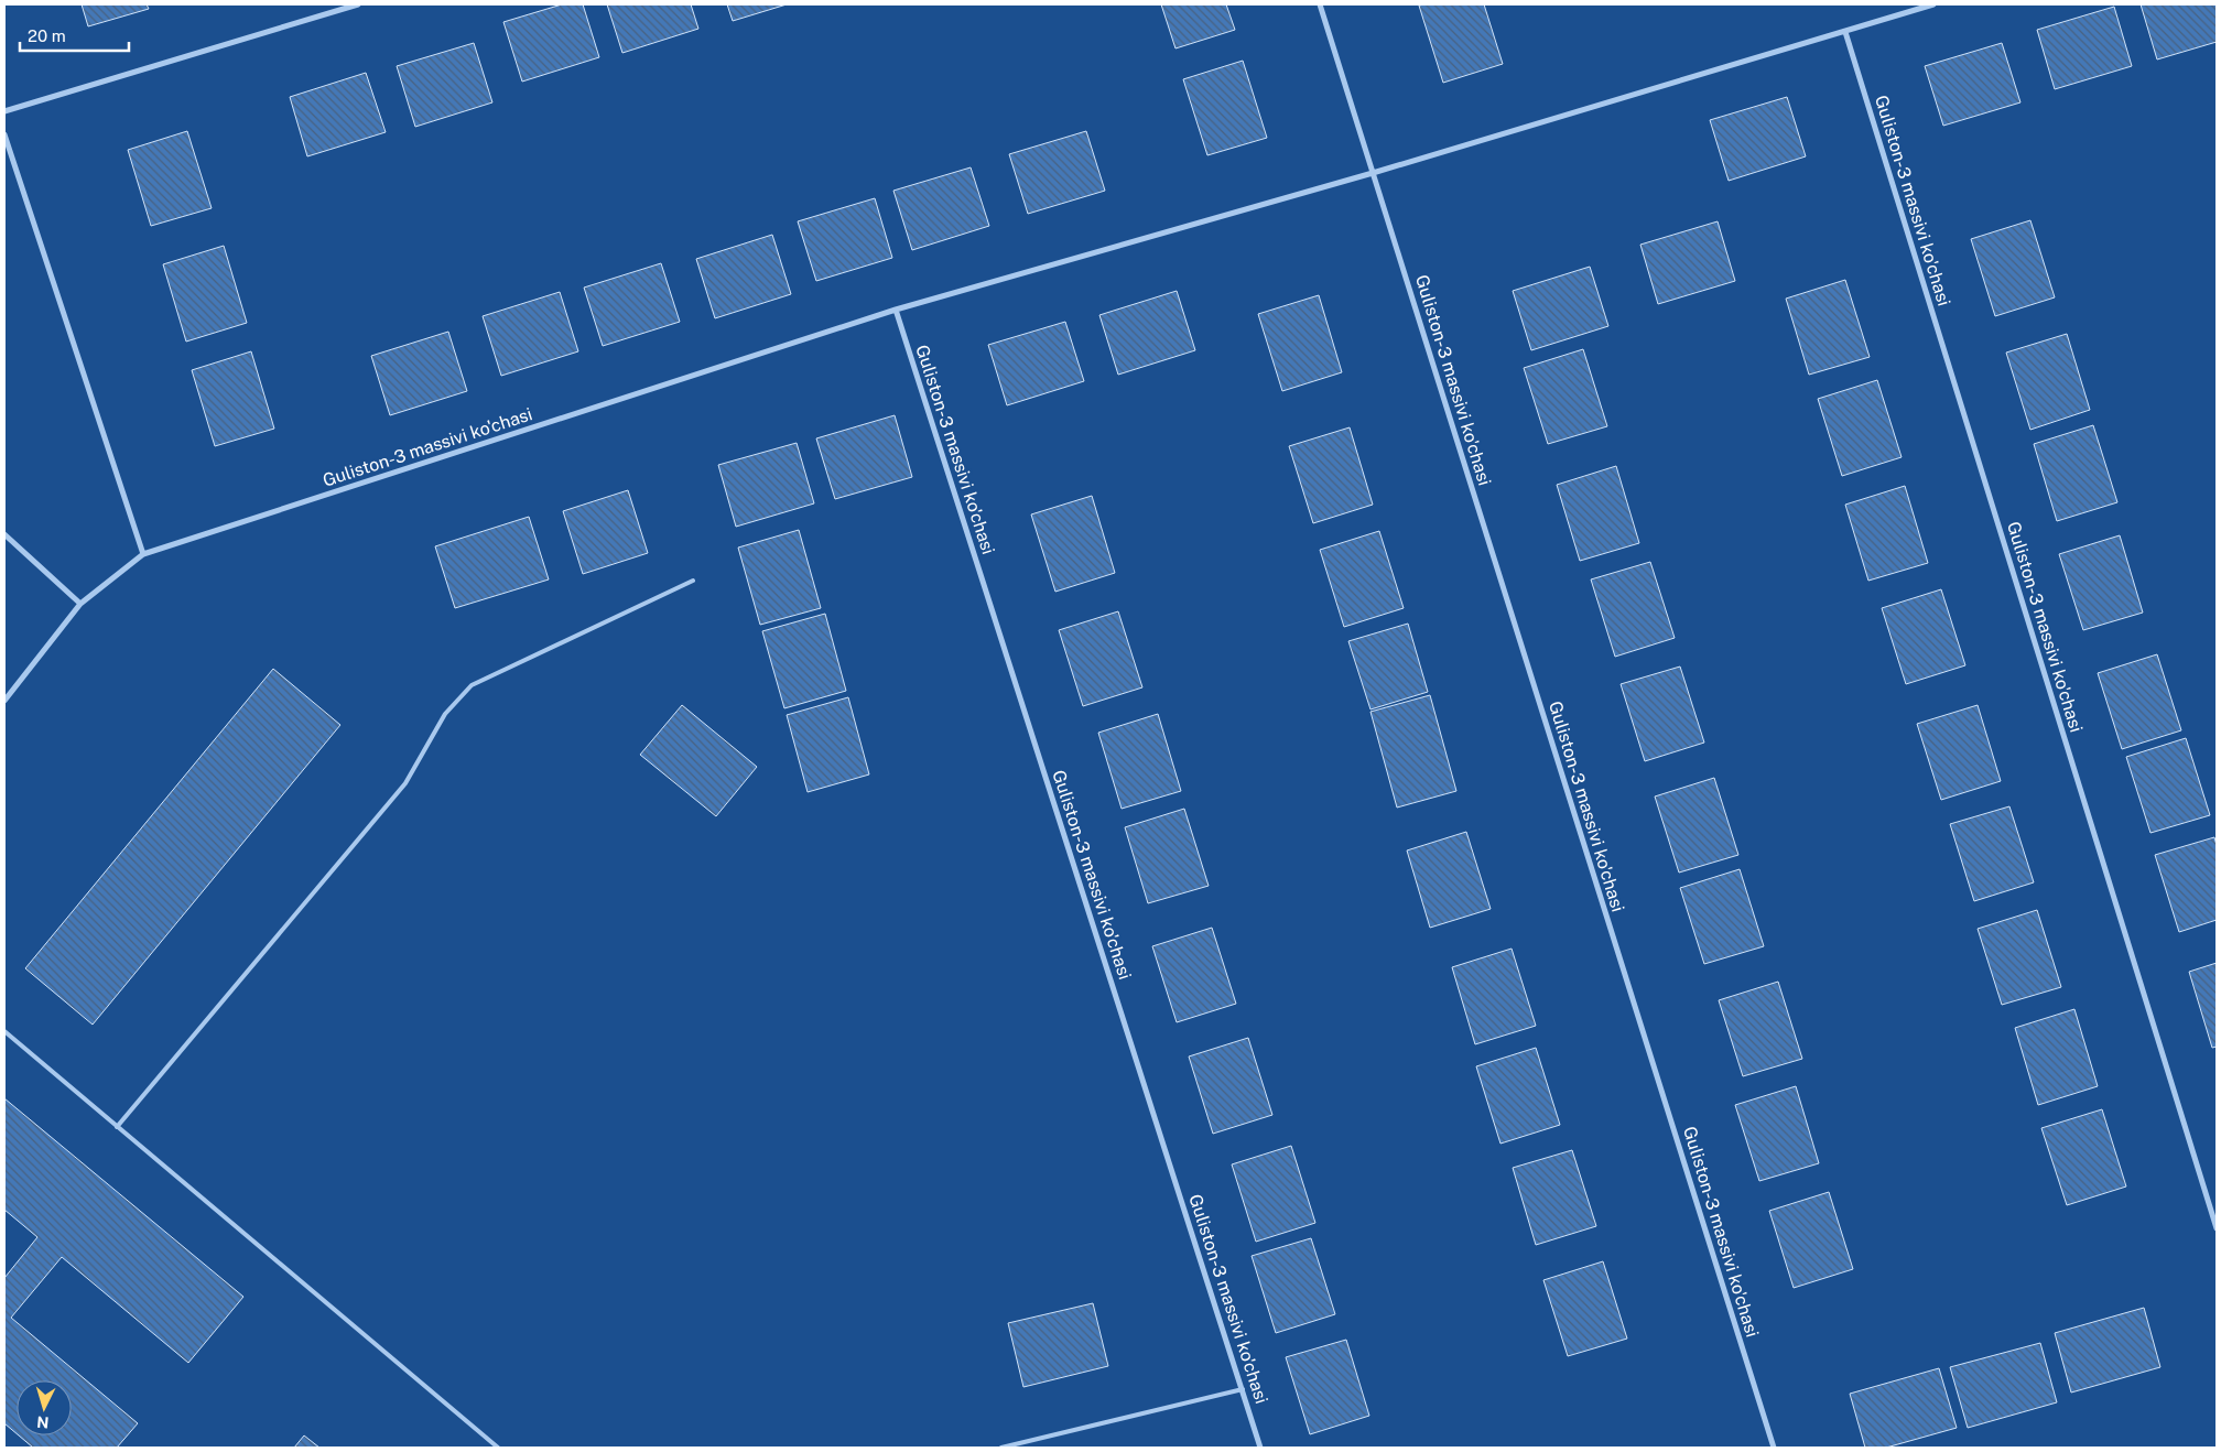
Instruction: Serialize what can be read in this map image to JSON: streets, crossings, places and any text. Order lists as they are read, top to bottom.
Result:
{
  "streets": {
    "street": ["Guliston-3 massivi ko'chasi"]
  },
  "scale_bar": "20 m",
  "north": "bottom"
}
